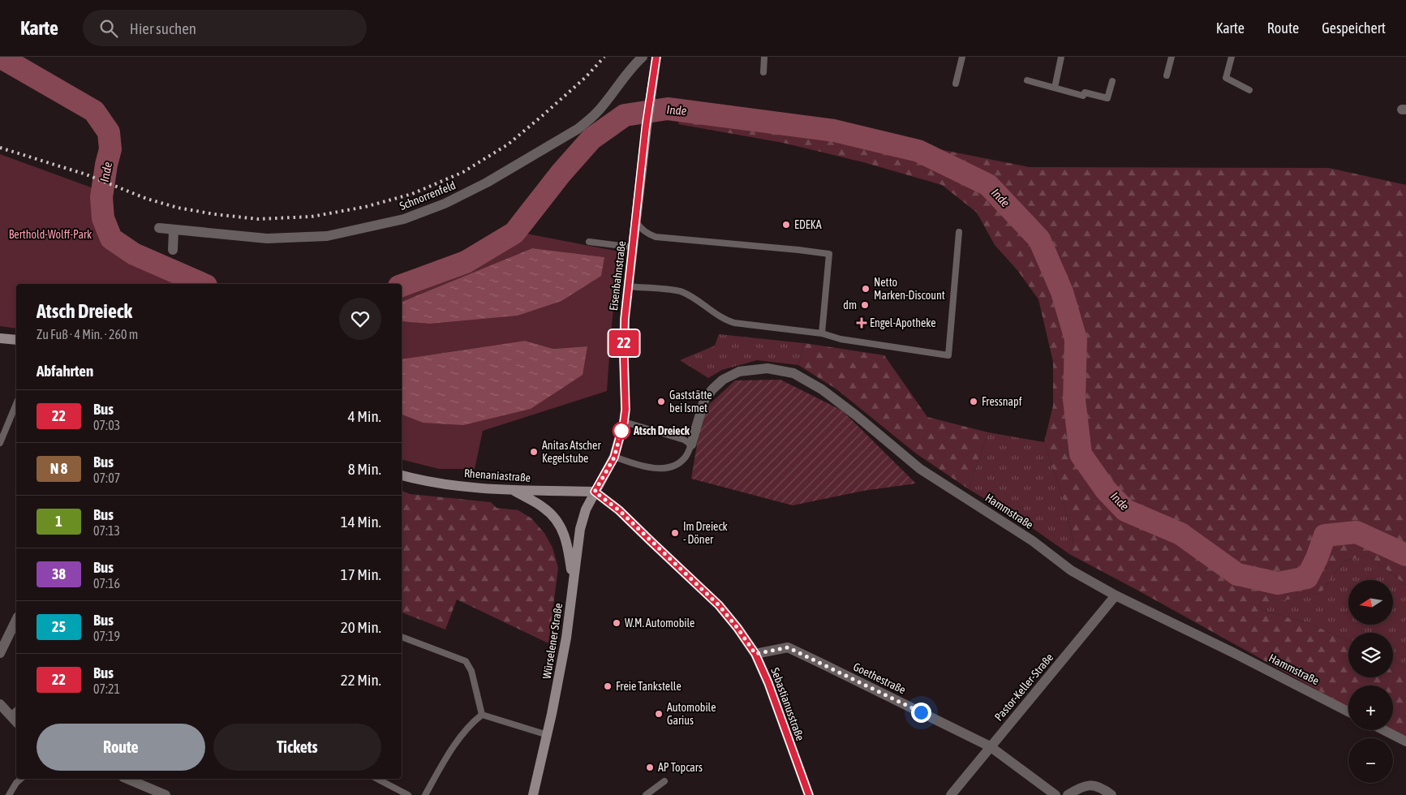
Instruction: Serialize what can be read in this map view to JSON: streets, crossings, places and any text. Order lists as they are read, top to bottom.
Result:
{
  "streets": {
    "main road": [
      "Eisenbahnstraße",
      "Rhenaniastraße",
      "Würselener Straße",
      "Sebastianusstraße"
    ],
    "street": [
      "Schnorrenfeld",
      "Hammstraße",
      "Goethestraße",
      "Pastor-Keller-Straße"
    ]
  },
  "crossings": [
    ["Eisenbahnstraße", "Rhenaniastraße"],
    ["Eisenbahnstraße", "Würselener Straße"],
    ["Eisenbahnstraße", "Sebastianusstraße"],
    ["Rhenaniastraße", "Würselener Straße"],
    ["Rhenaniastraße", "Sebastianusstraße"],
    ["Hammstraße", "Pastor-Keller-Straße"],
    ["Würselener Straße", "Sebastianusstraße"],
    ["Goethestraße", "Pastor-Keller-Straße"],
    ["Goethestraße", "Sebastianusstraße"]
  ],
  "water": ["Inde"],
  "parks": ["Berthold-Wolff-Park"],
  "places": {
    "other": [
      "EDEKA",
      "Netto Marken-Discount",
      "dm",
      "Gaststätte bei Ismet",
      "Fressnapf",
      "Atsch Dreieck",
      "Anitas Atscher Kegelstube",
      "Im Dreieck - Döner",
      "W.M. Automobile",
      "Freie Tankstelle",
      "Automobile Garius",
      "AP Topcars"
    ],
    "health": ["Engel-Apotheke"]
  },
  "lines": ["bus line 22"],
  "north": "left",
  "page": {
    "header": "Karte",
    "search": "Hier suchen",
    "nav": ["Karte", "Route", "Gespeichert"],
    "on_map": "22",
    "heading": [
      ["Atsch Dreieck", "Zu Fuß · 4 Min. · 260 m"],
      "Abfahrten"
    ],
    "list": [
      {
        "mark": "22",
        "name": "Bus",
        "note": "07:03",
        "value": "4 Min."
      },
      {
        "mark": "N 8",
        "name": "Bus",
        "note": "07:07",
        "value": "8 Min."
      },
      {
        "mark": "1",
        "name": "Bus",
        "note": "07:13",
        "value": "14 Min."
      },
      {
        "mark": "38",
        "name": "Bus",
        "note": "07:16",
        "value": "17 Min."
      },
      {
        "mark": "25",
        "name": "Bus",
        "note": "07:19",
        "value": "20 Min."
      },
      {
        "mark": "22",
        "name": "Bus",
        "note": "07:21",
        "value": "22 Min."
      }
    ],
    "map_buttons": ["+", "−"],
    "buttons": ["Route", "Tickets"]
  }
}
